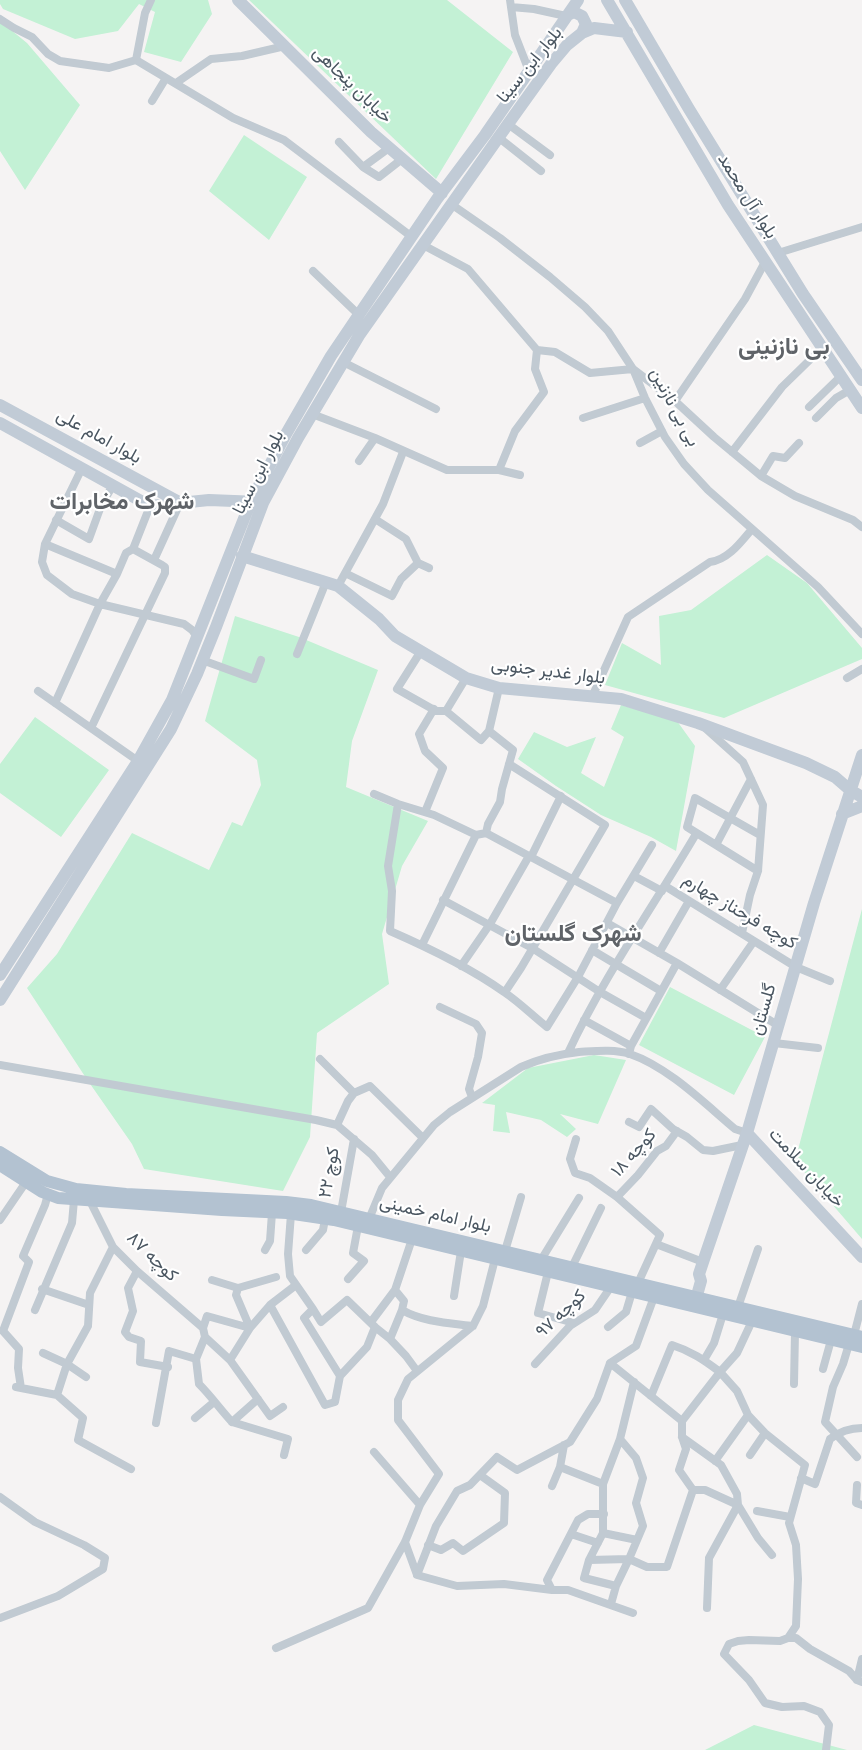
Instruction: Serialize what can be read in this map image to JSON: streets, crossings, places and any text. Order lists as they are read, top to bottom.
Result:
{
  "streets": {
    "main road": [
      "بلوار ابن سینا",
      "خیابان پنجاهی",
      "بلوار آل محمد",
      "بلوار امام علی",
      "بلوار غدیر جنوبی",
      "گلستان",
      "خیابان سلامت",
      "بلوار امام خمینی"
    ],
    "street": [
      "بی بی نازنین",
      "کوچه فرحناز چهارم",
      "کوچه ۱۸",
      "کوچ ۲۲",
      "کوچه ۸۷",
      "کوچه ۹۷"
    ]
  },
  "crossings": [
    ["بلوار ابن سینا", "خیابان پنجاهی"],
    ["بلوار ابن سینا", "بلوار آل محمد"],
    ["بلوار ابن سینا", "بی بی نازنین"],
    ["بلوار ابن سینا", "بلوار غدیر جنوبی"],
    ["بلوار غدیر جنوبی", "گلستان"],
    ["کوچه فرحناز چهارم", "گلستان"],
    ["گلستان", "خیابان سلامت"],
    ["گلستان", "بلوار امام خمینی"],
    ["کوچ ۲۲", "بلوار امام خمینی"],
    ["بلوار امام خمینی", "کوچه ۸۷"],
    ["بلوار امام خمینی", "کوچه ۹۷"]
  ],
  "districts": ["بی نازنینی", "شهرک مخابرات", "شهرک گلستان"]
}
